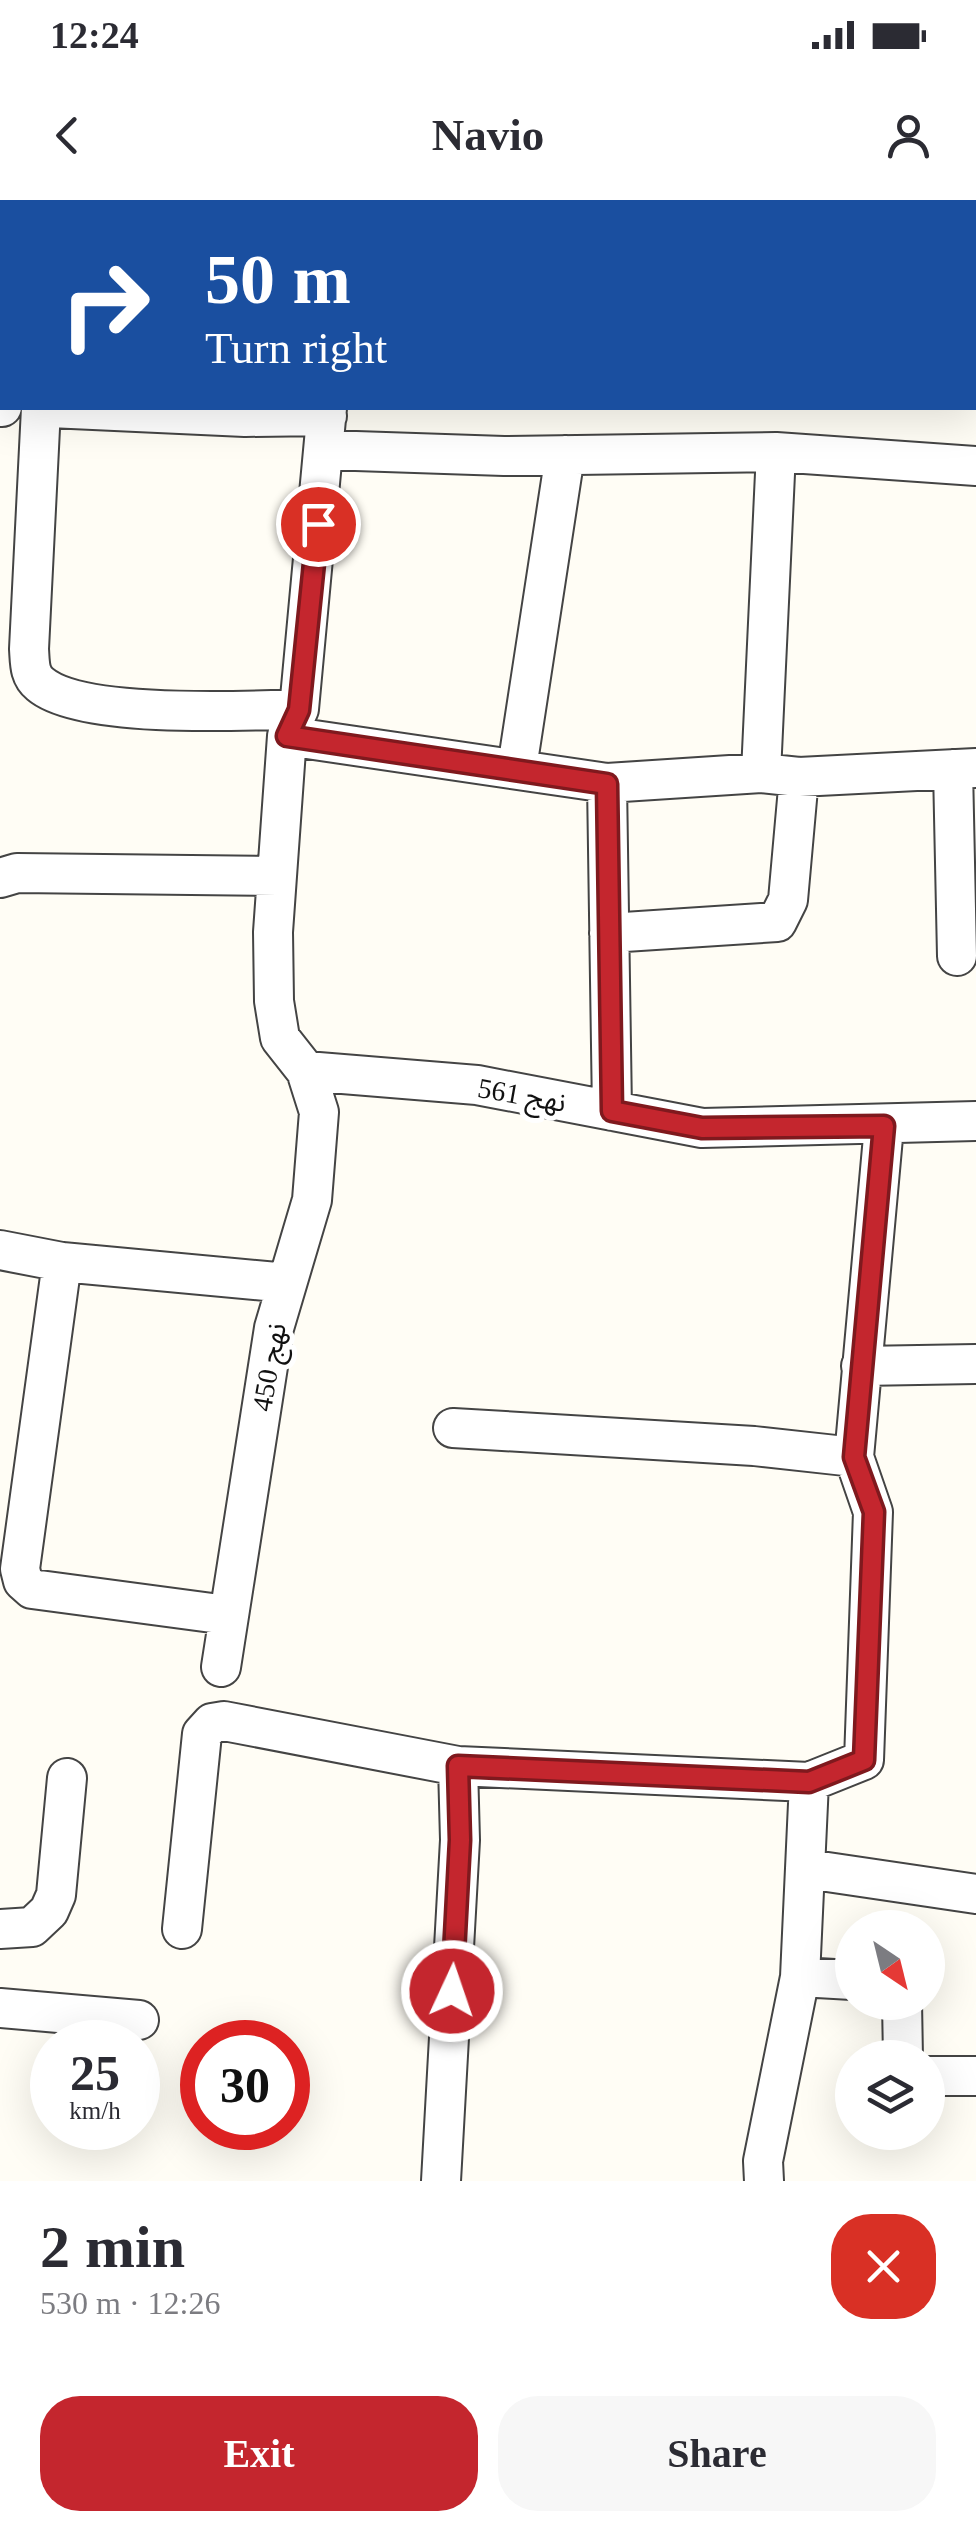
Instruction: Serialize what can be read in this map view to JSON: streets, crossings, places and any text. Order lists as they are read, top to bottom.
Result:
{
  "streets": {
    "street": ["نهج 561", "نهج 450"]
  },
  "crossings": [
    ["نهج 561", "نهج 450"]
  ],
  "north": "bottom right",
  "page": {
    "status": "12:24",
    "header": "Navio",
    "turn": ["50 m", "Turn right"],
    "speed": "25 km/h",
    "limit": "30",
    "heading": ["2 min", "530 m · 12:26"],
    "buttons": ["Exit", "Share"]
  }
}
